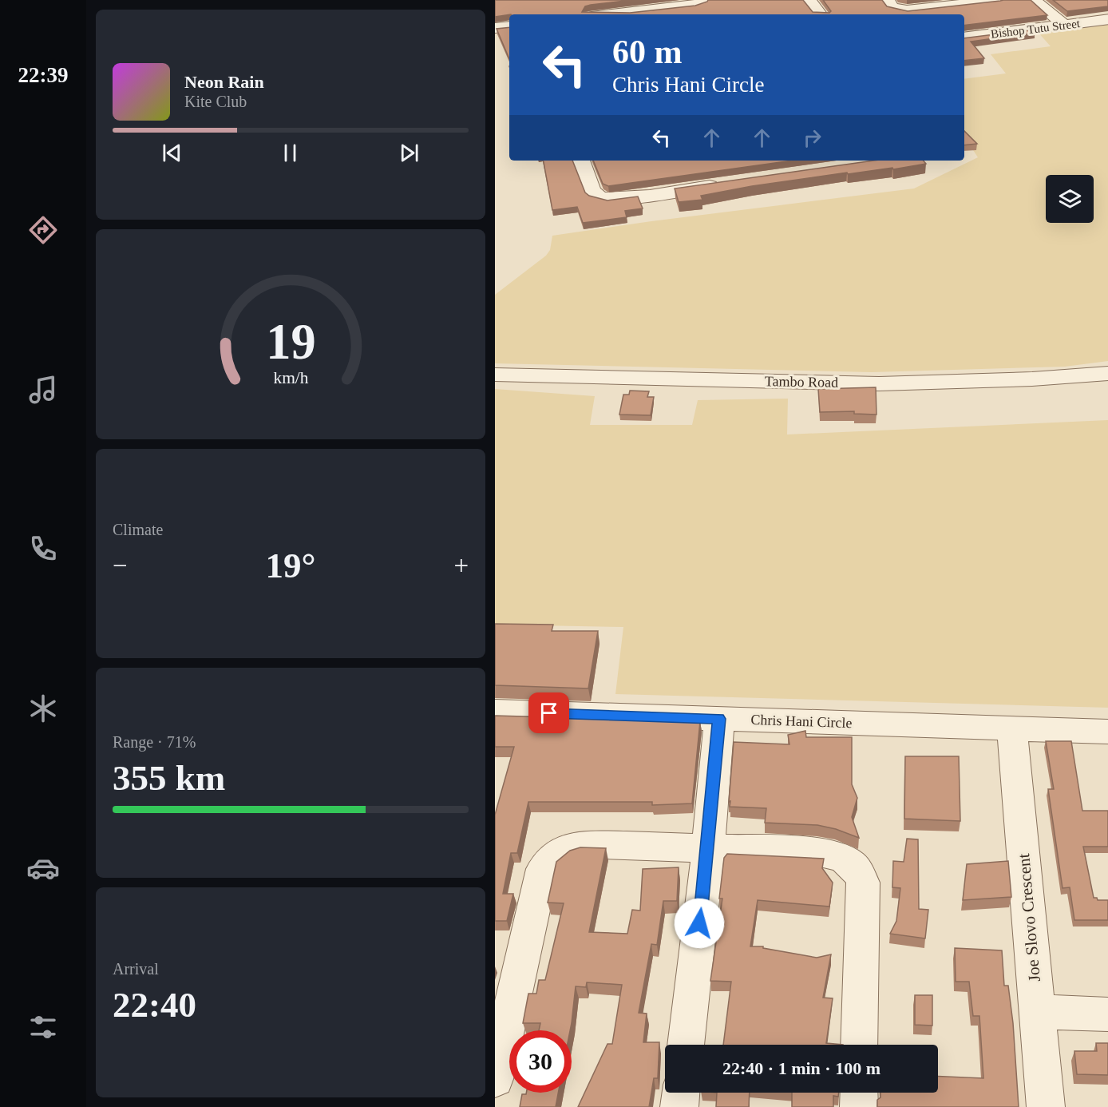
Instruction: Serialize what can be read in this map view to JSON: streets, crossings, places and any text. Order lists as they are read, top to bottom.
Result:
{
  "streets": {
    "street": [
      "Bishop Tutu Street",
      "Tambo Road",
      "Chris Hani Circle",
      "Joe Slovo Crescent"
    ]
  },
  "crossings": [
    ["Chris Hani Circle", "Joe Slovo Crescent"]
  ],
  "page": {
    "tabs": "22:39",
    "turn": ["60 m", "Chris Hani Circle"],
    "song": ["Neon Rain", "Kite Club"],
    "tile": [
      "Climate",
      ["Range · 71%", "355 km"],
      ["Arrival", "22:40"]
    ],
    "heat": ["−", "19°", "+"],
    "limit": "30",
    "trip": "22:40 · 1 min · 100 m",
    "gauge": ["19", "km/h"]
  }
}
